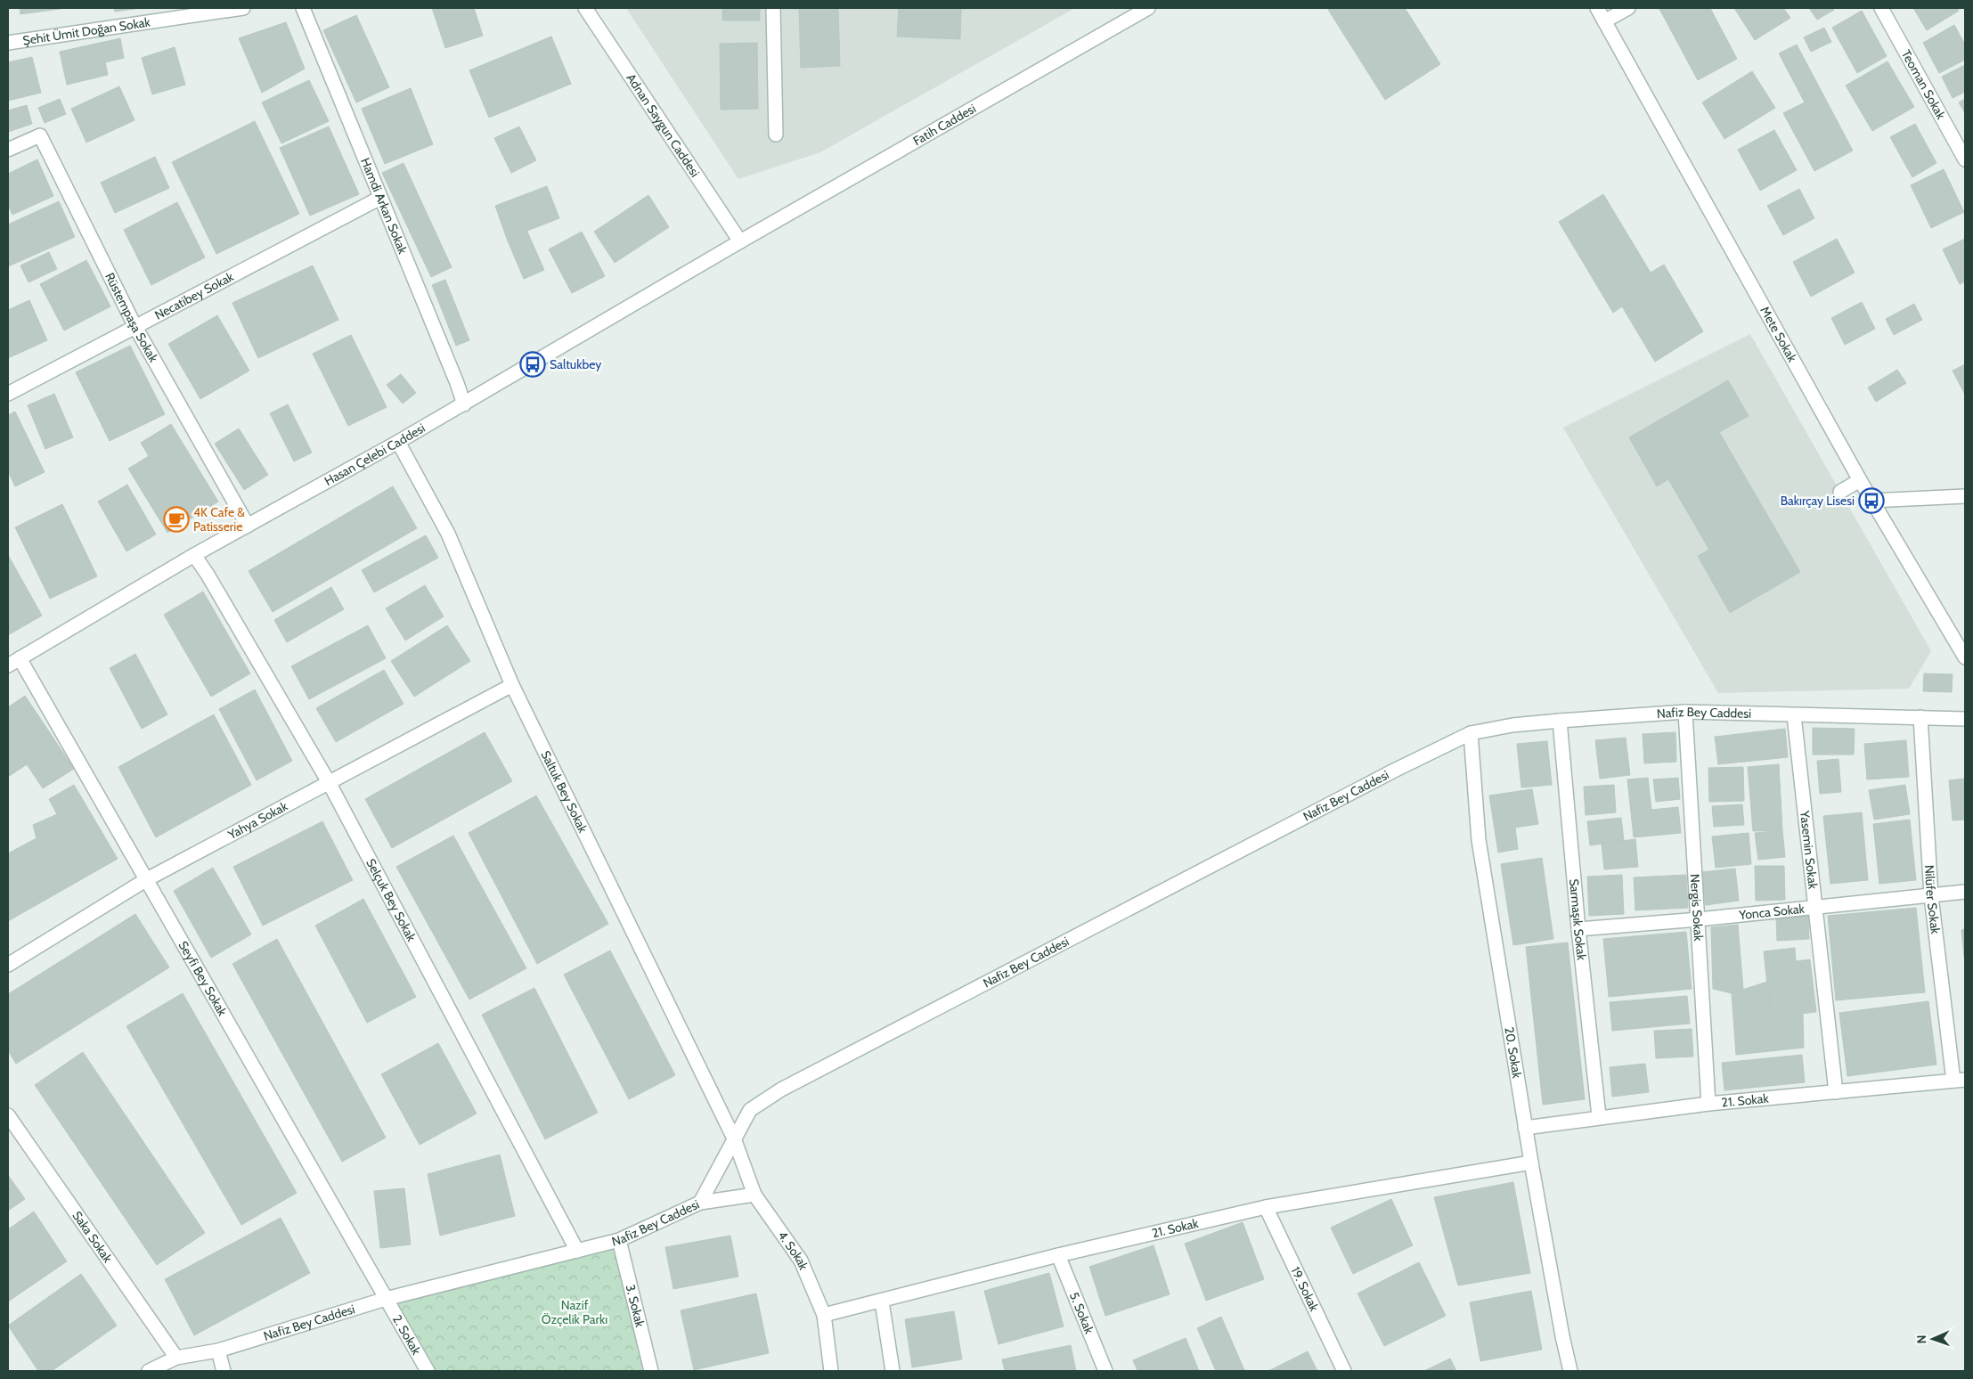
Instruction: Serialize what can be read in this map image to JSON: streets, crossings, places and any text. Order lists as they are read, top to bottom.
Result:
{
  "streets": {
    "street": [
      "Şehit Ümit Doğan Sokak",
      "Teoman Sokak",
      "Fatih Caddesi",
      "Adnan Saygun Caddesi",
      "Hamdi Arkan Sokak",
      "Necatibey Sokak",
      "Rüstempaşa Sokak",
      "Mete Sokak",
      "Hasan Çelebi Caddesi",
      "Nafiz Bey Caddesi",
      "Saltuk Bey Sokak",
      "Yahya Sokak",
      "Yasemin Sokak",
      "Selçuk Bey Sokak",
      "Nilüfer Sokak",
      "Nergis Sokak",
      "Yonca Sokak",
      "Sarmaşık Sokak",
      "Seyfi Bey Sokak",
      "20. Sokak",
      "21. Sokak",
      "Saka Sokak",
      "4. Sokak",
      "19. Sokak",
      "3. Sokak",
      "5. Sokak",
      "2. Sokak"
    ]
  },
  "crossings": [
    ["Fatih Caddesi", "Adnan Saygun Caddesi"],
    ["Fatih Caddesi", "Hasan Çelebi Caddesi"],
    ["Adnan Saygun Caddesi", "Hasan Çelebi Caddesi"],
    ["Hamdi Arkan Sokak", "Necatibey Sokak"],
    ["Hamdi Arkan Sokak", "Hasan Çelebi Caddesi"],
    ["Necatibey Sokak", "Rüstempaşa Sokak"],
    ["Rüstempaşa Sokak", "Hasan Çelebi Caddesi"],
    ["Hasan Çelebi Caddesi", "Saltuk Bey Sokak"],
    ["Hasan Çelebi Caddesi", "Selçuk Bey Sokak"],
    ["Hasan Çelebi Caddesi", "Seyfi Bey Sokak"],
    ["Nafiz Bey Caddesi", "Saltuk Bey Sokak"],
    ["Nafiz Bey Caddesi", "Yasemin Sokak"],
    ["Nafiz Bey Caddesi", "Selçuk Bey Sokak"],
    ["Nafiz Bey Caddesi", "Nilüfer Sokak"],
    ["Nafiz Bey Caddesi", "Nergis Sokak"],
    ["Nafiz Bey Caddesi", "Sarmaşık Sokak"],
    ["Nafiz Bey Caddesi", "Seyfi Bey Sokak"],
    ["Nafiz Bey Caddesi", "20. Sokak"],
    ["Nafiz Bey Caddesi", "Saka Sokak"],
    ["Nafiz Bey Caddesi", "4. Sokak"],
    ["Nafiz Bey Caddesi", "3. Sokak"],
    ["Nafiz Bey Caddesi", "2. Sokak"],
    ["Saltuk Bey Sokak", "Yahya Sokak"],
    ["Saltuk Bey Sokak", "4. Sokak"],
    ["Yahya Sokak", "Selçuk Bey Sokak"],
    ["Yahya Sokak", "Seyfi Bey Sokak"],
    ["Yasemin Sokak", "Yonca Sokak"],
    ["Yasemin Sokak", "21. Sokak"],
    ["Nilüfer Sokak", "Yonca Sokak"],
    ["Nilüfer Sokak", "21. Sokak"],
    ["Nergis Sokak", "Yonca Sokak"],
    ["Nergis Sokak", "21. Sokak"],
    ["Yonca Sokak", "Sarmaşık Sokak"],
    ["Sarmaşık Sokak", "21. Sokak"],
    ["Seyfi Bey Sokak", "2. Sokak"],
    ["20. Sokak", "21. Sokak"],
    ["21. Sokak", "4. Sokak"],
    ["21. Sokak", "19. Sokak"],
    ["21. Sokak", "5. Sokak"]
  ],
  "parks": ["Nazif Özçelik Parkı"],
  "places": {
    "bus stop": ["Saltukbey", "Bakırçay Lisesi"],
    "cafe": ["4K Cafe & Patisserie"]
  },
  "north": "left"
}
